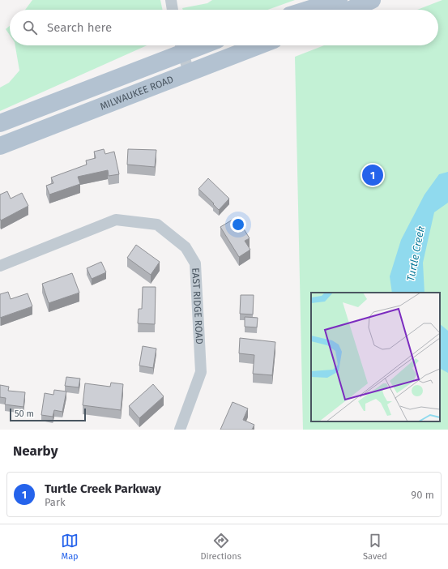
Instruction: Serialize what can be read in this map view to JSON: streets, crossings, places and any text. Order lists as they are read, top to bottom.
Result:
{
  "streets": {
    "main road": ["MILWAUKEE ROAD"],
    "street": ["EAST RIDGE ROAD"]
  },
  "water": ["Turtle Creek"],
  "scale_bar": "50 m",
  "page": {
    "search": "Search here",
    "pins": "1",
    "scale": "50 m",
    "heading": "Nearby",
    "list": [
      {
        "mark": "1",
        "name": "Turtle Creek Parkway",
        "note": "Park",
        "value": "90 m"
      }
    ],
    "nav": ["Map", "Directions", "Saved"]
  }
}
